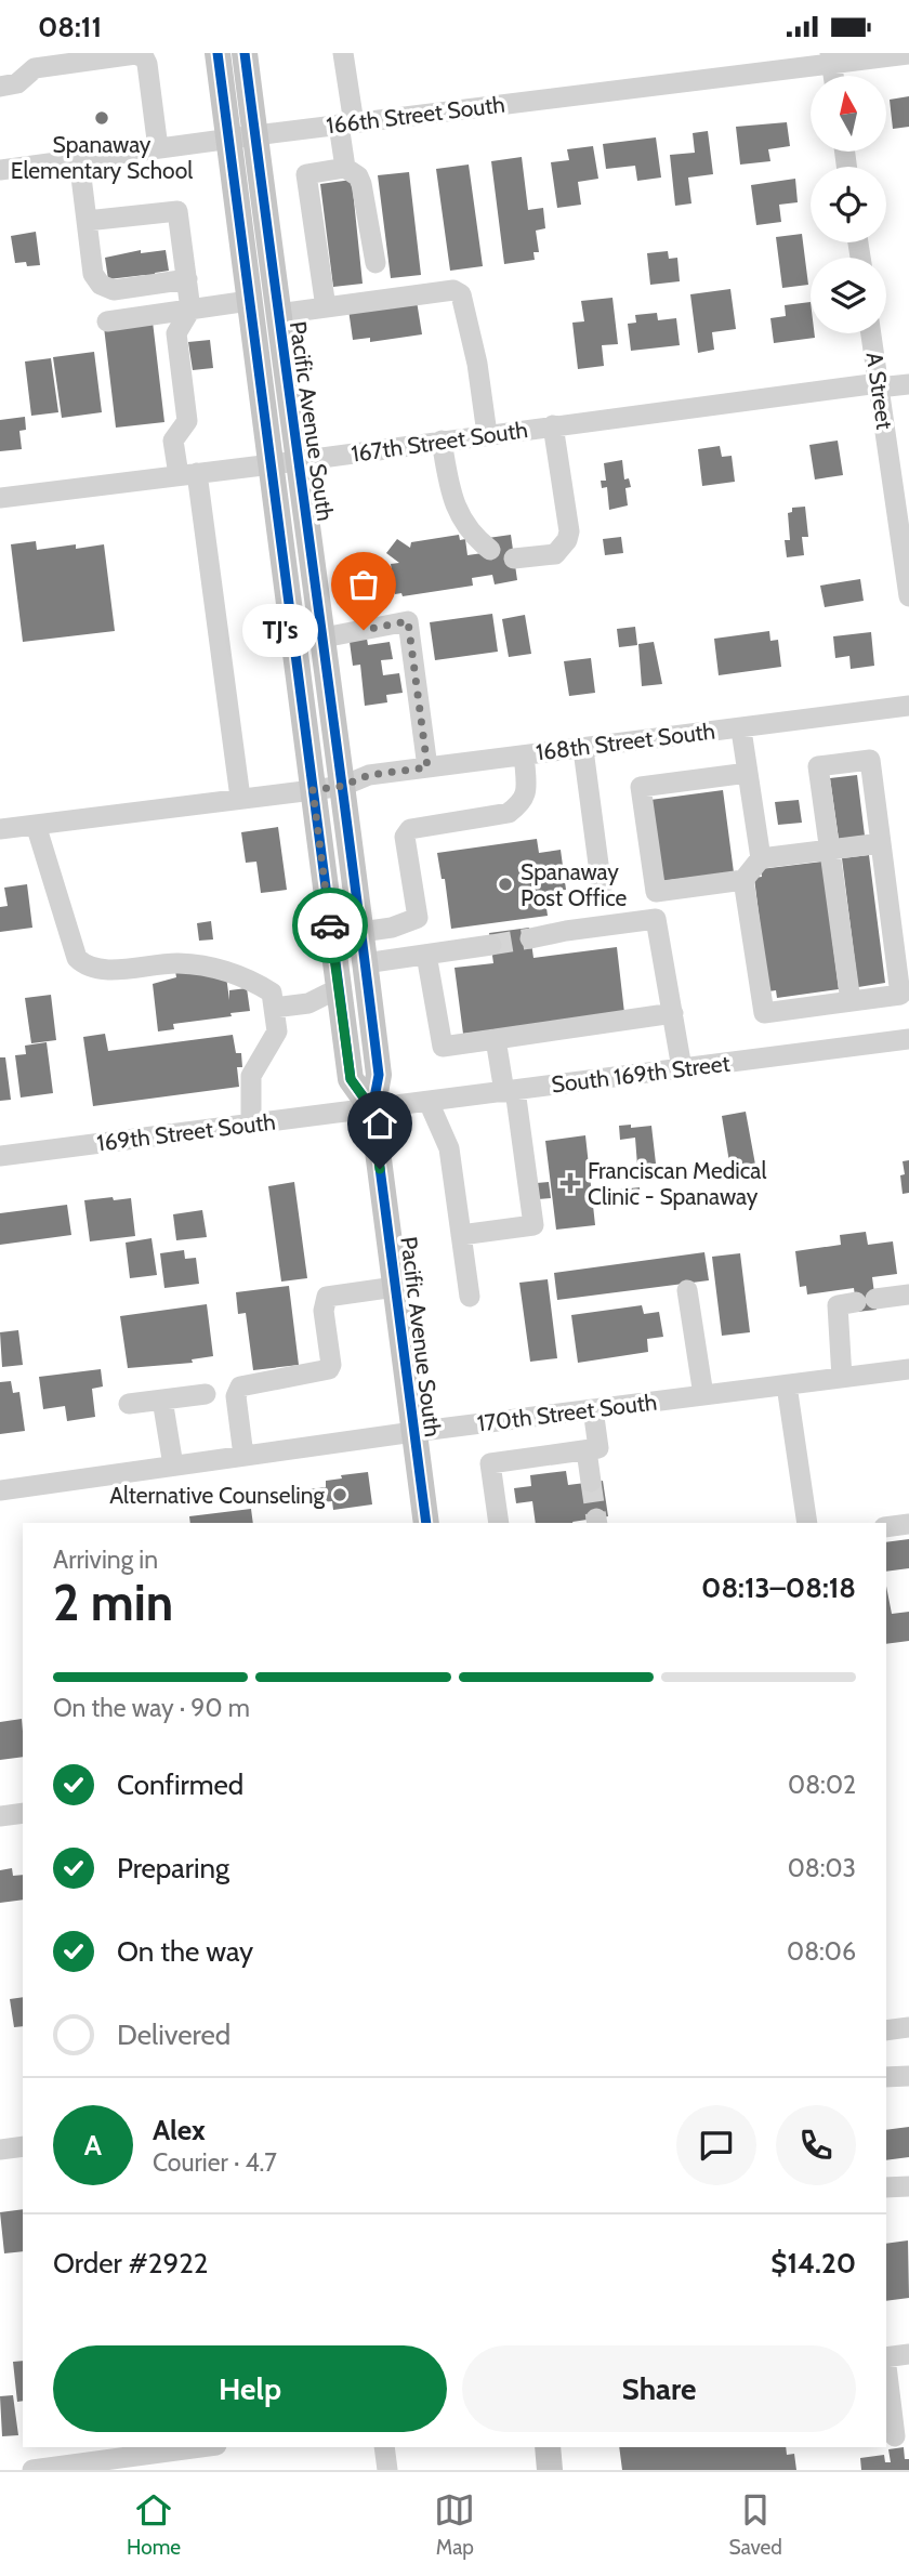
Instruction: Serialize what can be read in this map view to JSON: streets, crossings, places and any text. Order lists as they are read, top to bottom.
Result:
{
  "streets": {
    "main road": ["Pacific Avenue South"],
    "street": [
      "166th Street South",
      "A Street",
      "167th Street South",
      "168th Street South",
      "South 169th Street",
      "169th Street South",
      "170th Street South"
    ]
  },
  "crossings": [
    ["166th Street South", "Pacific Avenue South"],
    ["A Street", "167th Street South"],
    ["Pacific Avenue South", "167th Street South"],
    ["Pacific Avenue South", "168th Street South"],
    ["Pacific Avenue South", "South 169th Street"],
    ["Pacific Avenue South", "169th Street South"],
    ["Pacific Avenue South", "170th Street South"],
    ["South 169th Street", "169th Street South"]
  ],
  "places": {
    "other": [
      "Spanaway Elementary School",
      "TJ's",
      "Spanaway Post Office",
      "Alternative Counseling"
    ],
    "health": ["Franciscan Medical Clinic - Spanaway"]
  },
  "north": "top",
  "page": {
    "status": "08:11",
    "bubble": "TJ's",
    "heading": ["2 min", "Arriving in", "08:13–08:18"],
    "panel": [
      "Alex",
      "Courier · 4.7",
      "Order #2922",
      "$14.20"
    ],
    "bar": "On the way · 90 m",
    "list": [
      ["Confirmed", "08:02"],
      ["Preparing", "08:03"],
      ["On the way", "08:06"],
      "Delivered"
    ],
    "round": "A",
    "buttons": ["Help", "Share"],
    "tabs": ["Home", "Map", "Saved"]
  }
}
